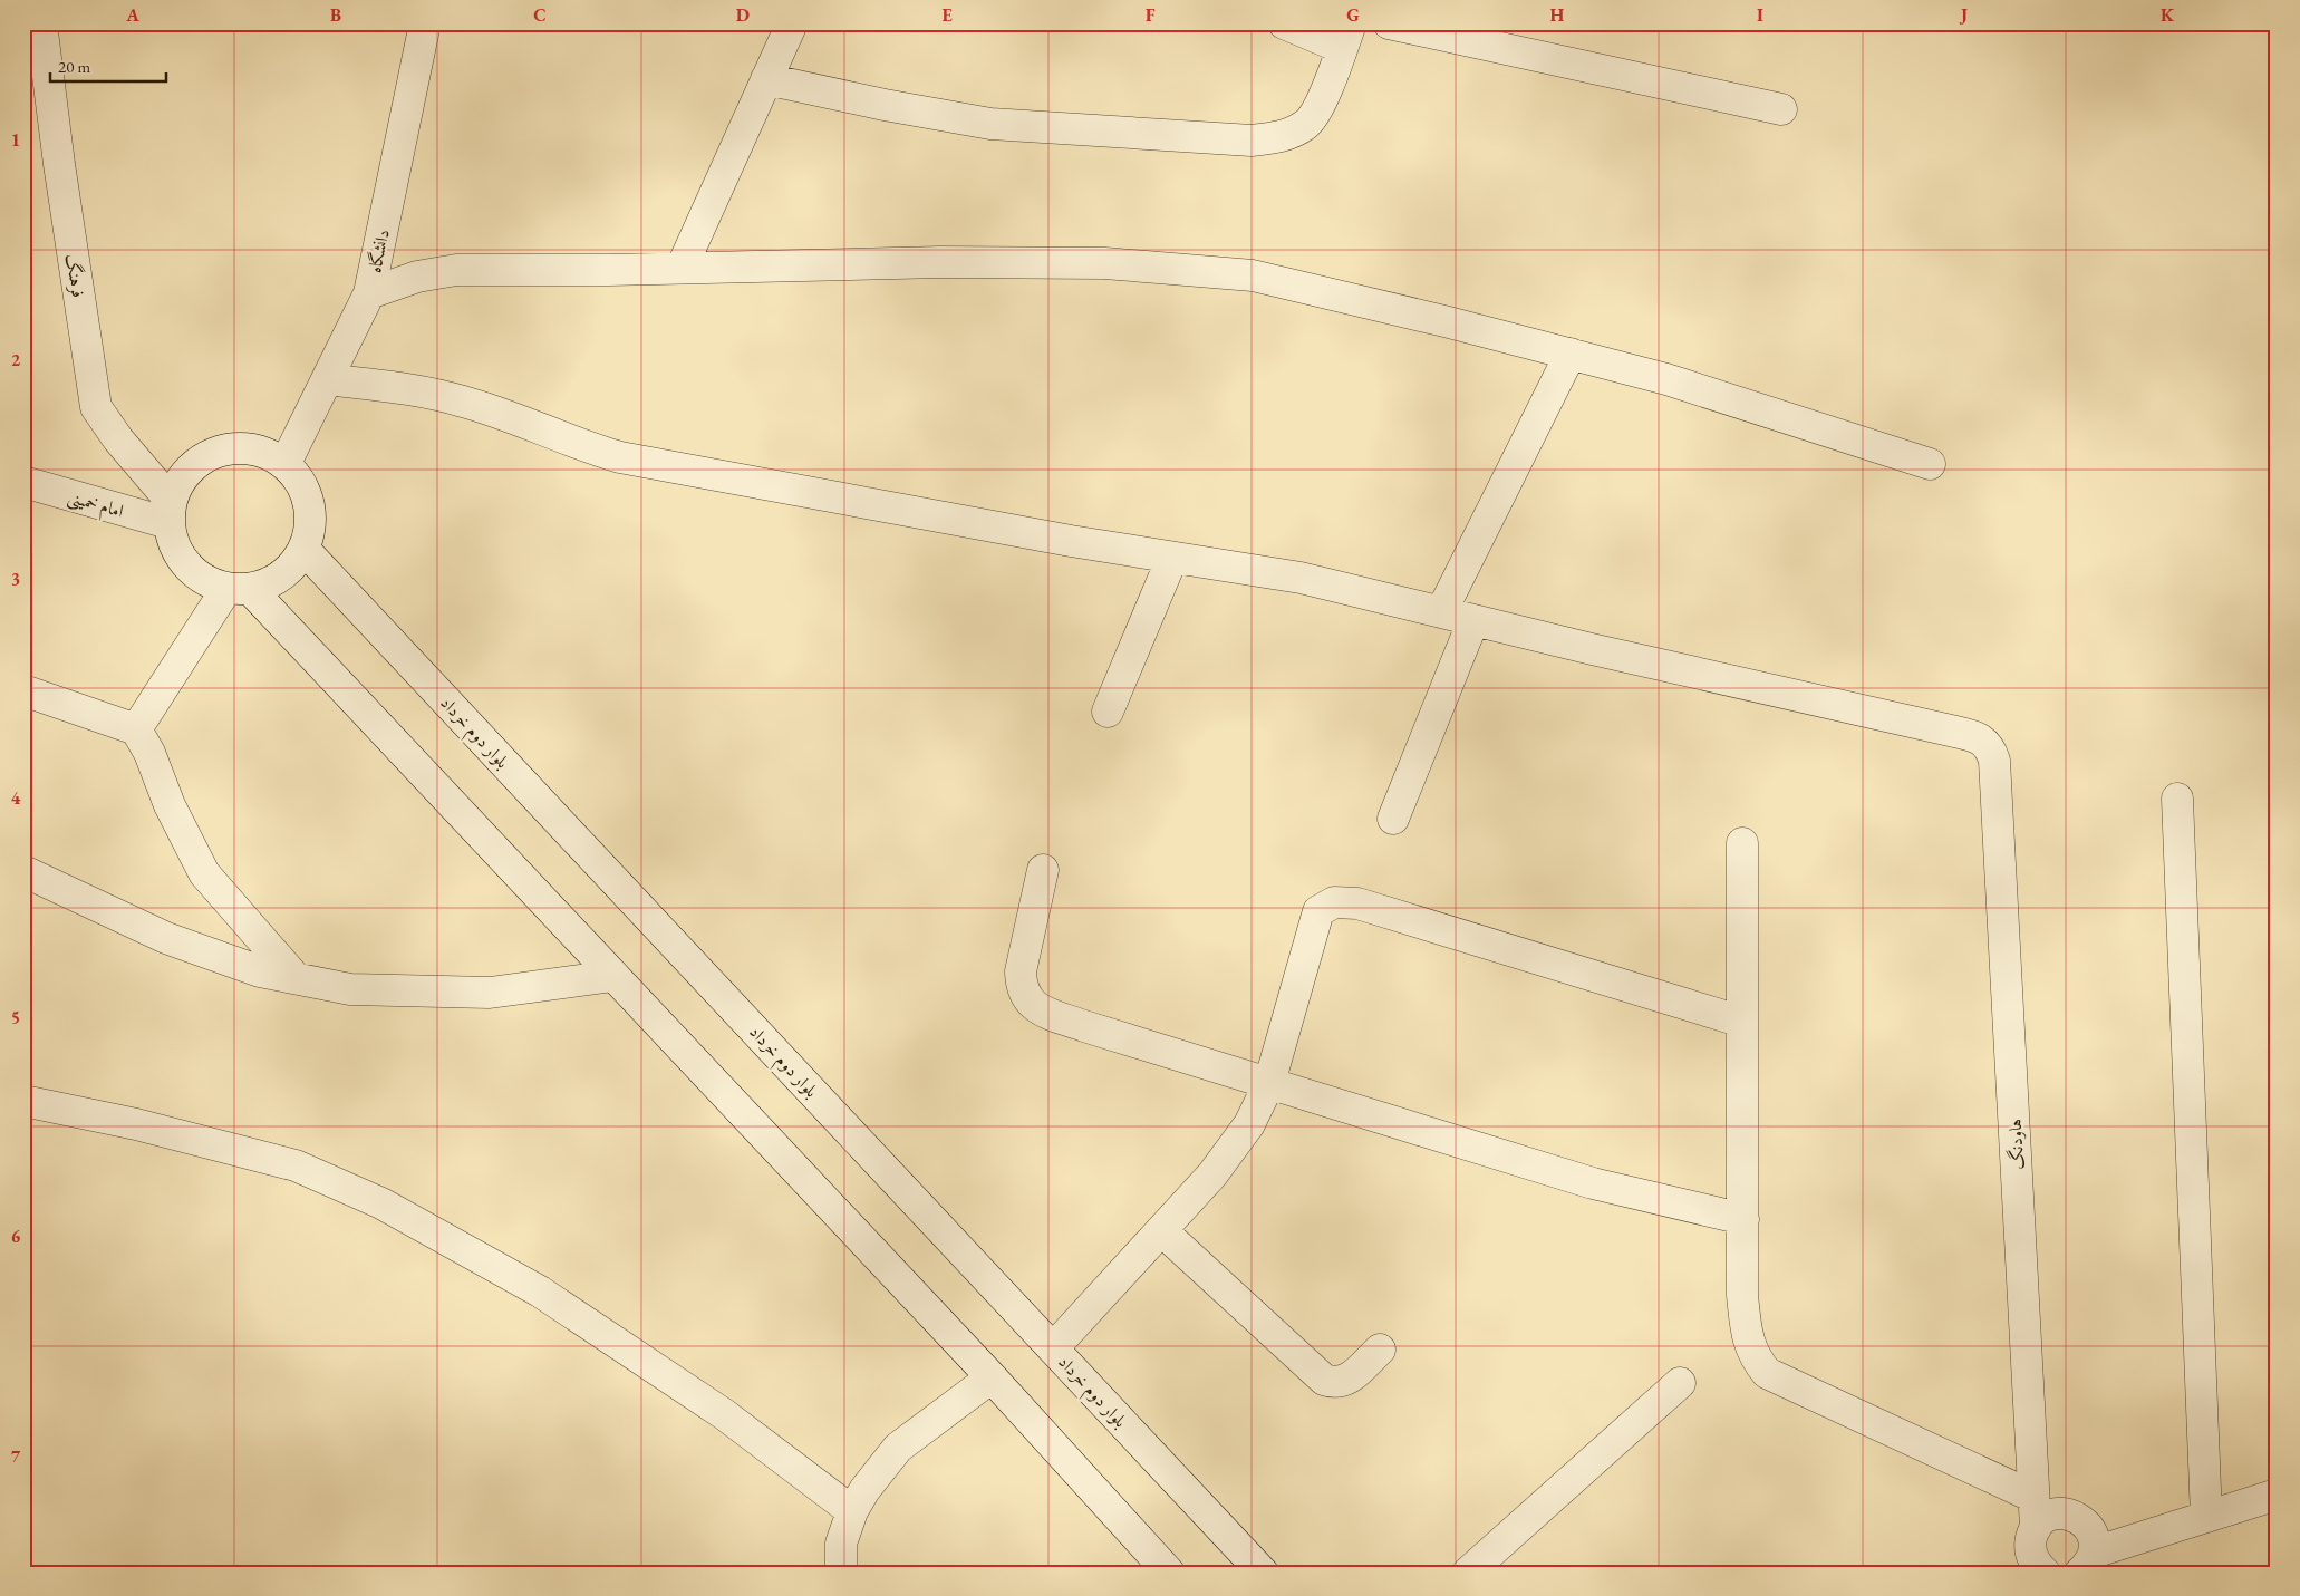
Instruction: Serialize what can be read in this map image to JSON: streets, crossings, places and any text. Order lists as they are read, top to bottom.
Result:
{
  "streets": {
    "street": [
      "دانشگاه",
      "فرهنگ",
      "امام خمینی",
      "بلوار دوم خرداد",
      "هاودنگ"
    ]
  },
  "crossings": [
    ["دانشگاه", "فرهنگ"],
    ["دانشگاه", "امام خمینی"],
    ["دانشگاه", "بلوار دوم خرداد"],
    ["فرهنگ", "امام خمینی"],
    ["فرهنگ", "بلوار دوم خرداد"],
    ["امام خمینی", "بلوار دوم خرداد"]
  ],
  "scale_bar": "20 m",
  "grid": {
    "columns": [
      "A",
      "B",
      "C",
      "D",
      "E",
      "F",
      "G",
      "H",
      "I",
      "J",
      "K"
    ],
    "rows": [
      "1",
      "2",
      "3",
      "4",
      "5",
      "6",
      "7"
    ]
  }
}
